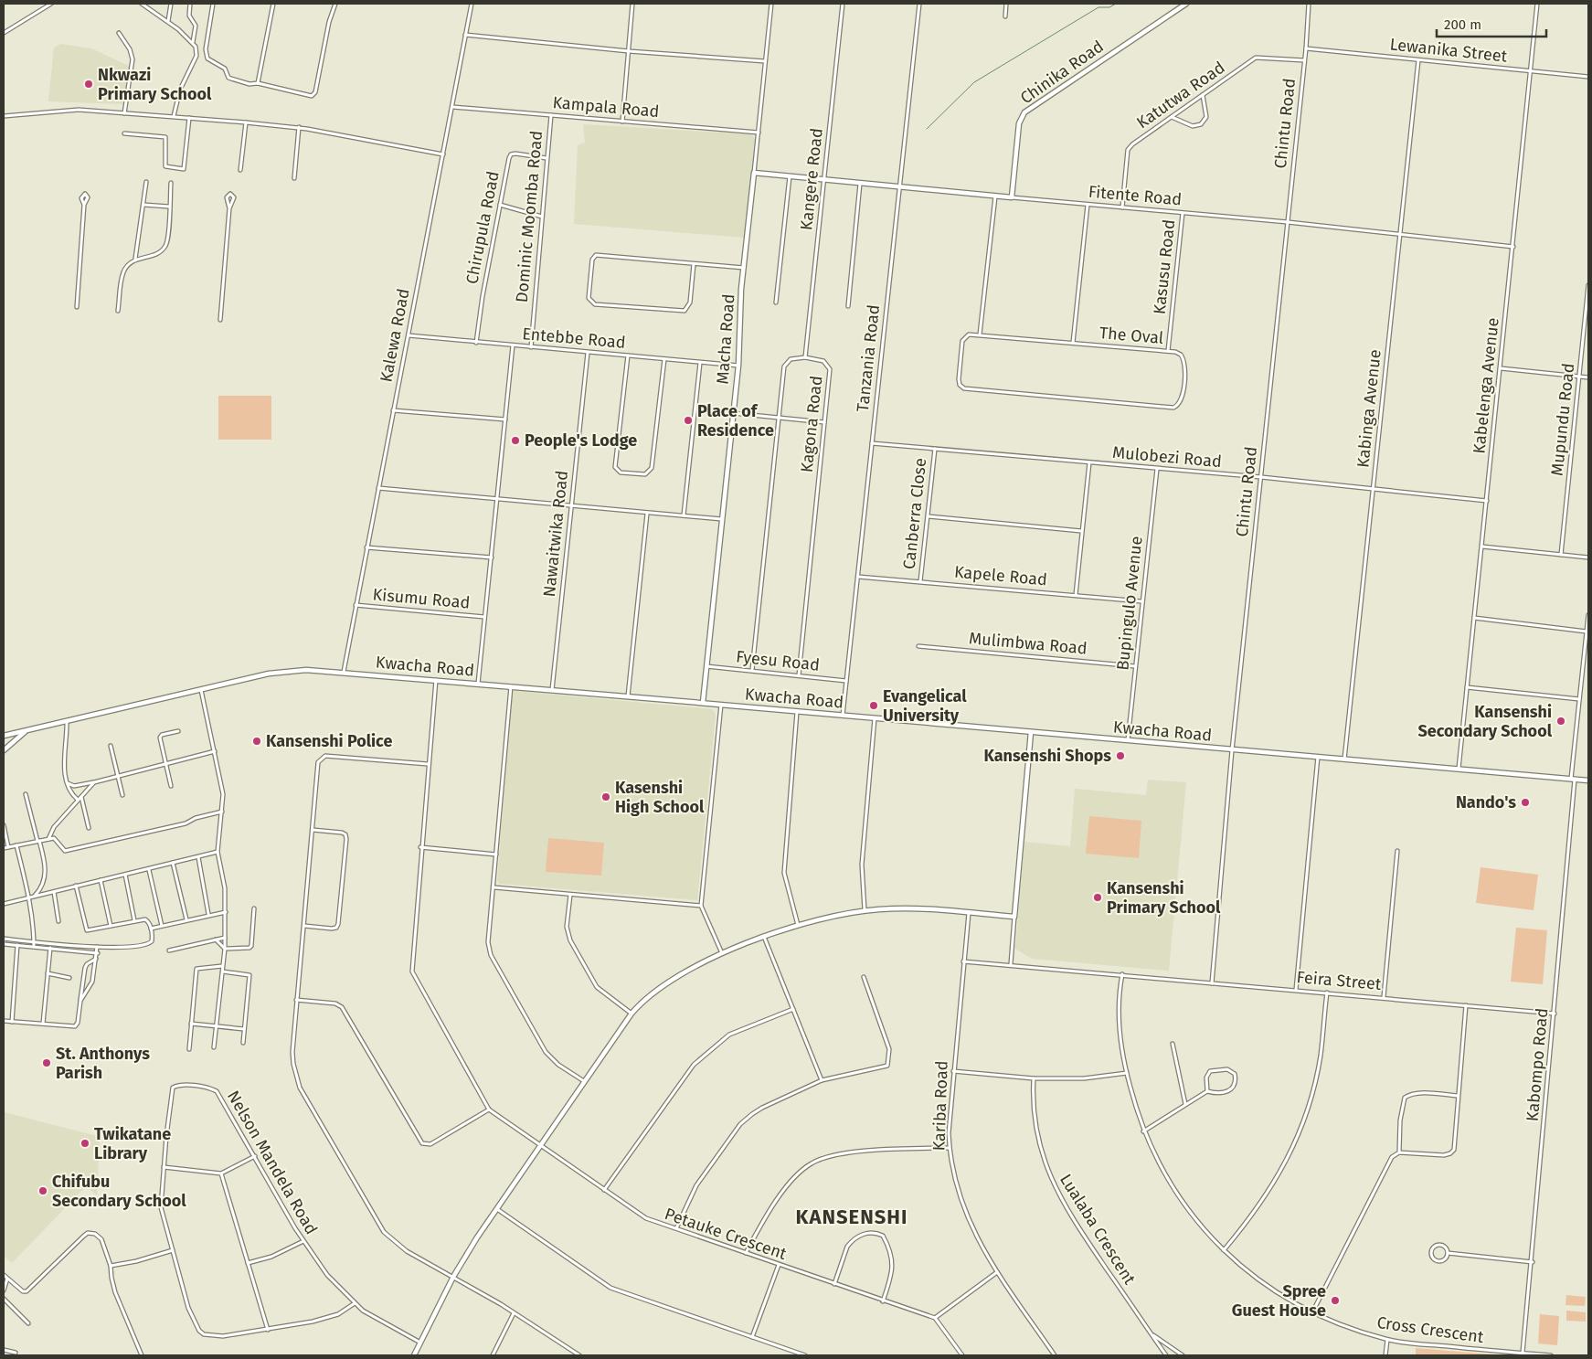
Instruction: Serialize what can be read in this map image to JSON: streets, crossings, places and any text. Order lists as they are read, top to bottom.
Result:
{
  "streets": {
    "main road": [
      "Chinika Road",
      "Fitente Road",
      "Macha Road",
      "Kwacha Road"
    ],
    "street": [
      "Lewanika Street",
      "Katutwa Road",
      "Kampala Road",
      "Chintu Road",
      "Kangere Road",
      "Dominic Moomba Road",
      "Chirupula Road",
      "Kasusu Road",
      "Kalewa Road",
      "The Oval",
      "Entebbe Road",
      "Tanzania Road",
      "Kabelenga Avenue",
      "Kabinga Avenue",
      "Mupundu Road",
      "Kagona Road",
      "Mulobezi Road",
      "Canberra Close",
      "Nawaitwika Road",
      "Kapele Road",
      "Kisumu Road",
      "Bupingulo Avenue",
      "Mulimbwa Road",
      "Fyesu Road",
      "Feira Street",
      "Kabompo Road",
      "Kariba Road",
      "Nelson Mandela Road",
      "Lualaba Crescent",
      "Petauke Crescent",
      "Cross Crescent"
    ]
  },
  "crossings": [
    ["Lewanika Street", "Chintu Road"],
    ["Lewanika Street", "Kabelenga Avenue"],
    ["Lewanika Street", "Kabinga Avenue"],
    ["Chinika Road", "Fitente Road"],
    ["Katutwa Road", "Chintu Road"],
    ["Katutwa Road", "Fitente Road"],
    ["Kampala Road", "Dominic Moomba Road"],
    ["Kampala Road", "Kalewa Road"],
    ["Kampala Road", "Macha Road"],
    ["Chintu Road", "Fitente Road"],
    ["Chintu Road", "Mulobezi Road"],
    ["Chintu Road", "Kwacha Road"],
    ["Chintu Road", "Feira Street"],
    ["Kangere Road", "Fitente Road"],
    ["Kangere Road", "Kagona Road"],
    ["Fitente Road", "Kasusu Road"],
    ["Fitente Road", "Macha Road"],
    ["Fitente Road", "Tanzania Road"],
    ["Fitente Road", "Kabelenga Avenue"],
    ["Fitente Road", "Kabinga Avenue"],
    ["Dominic Moomba Road", "Chirupula Road"],
    ["Dominic Moomba Road", "Entebbe Road"],
    ["Chirupula Road", "Entebbe Road"],
    ["Kasusu Road", "The Oval"],
    ["Kalewa Road", "Entebbe Road"],
    ["Kalewa Road", "Kisumu Road"],
    ["Kalewa Road", "Kwacha Road"],
    ["Entebbe Road", "Macha Road"],
    ["Entebbe Road", "Nawaitwika Road"],
    ["Macha Road", "Fyesu Road"],
    ["Macha Road", "Kwacha Road"],
    ["Tanzania Road", "Mulobezi Road"],
    ["Tanzania Road", "Kapele Road"],
    ["Tanzania Road", "Fyesu Road"],
    ["Tanzania Road", "Kwacha Road"],
    ["Kabelenga Avenue", "Mulobezi Road"],
    ["Kabelenga Avenue", "Kwacha Road"],
    ["Kabinga Avenue", "Mulobezi Road"],
    ["Kabinga Avenue", "Kwacha Road"],
    ["Kagona Road", "Fyesu Road"],
    ["Mulobezi Road", "Canberra Close"],
    ["Mulobezi Road", "Bupingulo Avenue"],
    ["Canberra Close", "Kapele Road"],
    ["Nawaitwika Road", "Kwacha Road"],
    ["Kapele Road", "Bupingulo Avenue"],
    ["Bupingulo Avenue", "Mulimbwa Road"],
    ["Bupingulo Avenue", "Kwacha Road"],
    ["Kwacha Road", "Kabompo Road"],
    ["Feira Street", "Kabompo Road"],
    ["Feira Street", "Kariba Road"],
    ["Feira Street", "Cross Crescent"],
    ["Kabompo Road", "Cross Crescent"]
  ],
  "districts": ["KANSENSHI"],
  "places": [
    "Nkwazi Primary School",
    "Place of Residence",
    "People's Lodge",
    "Evangelical University",
    "Kansenshi Secondary School",
    "Kansenshi Police",
    "Kansenshi Shops",
    "Kasenshi High School",
    "Nando's",
    "Kansenshi Primary School",
    "St. Anthonys Parish",
    "Twikatane Library",
    "Chifubu Secondary School",
    "Spree Guest House"
  ],
  "scale_bar": "200 m"
}
